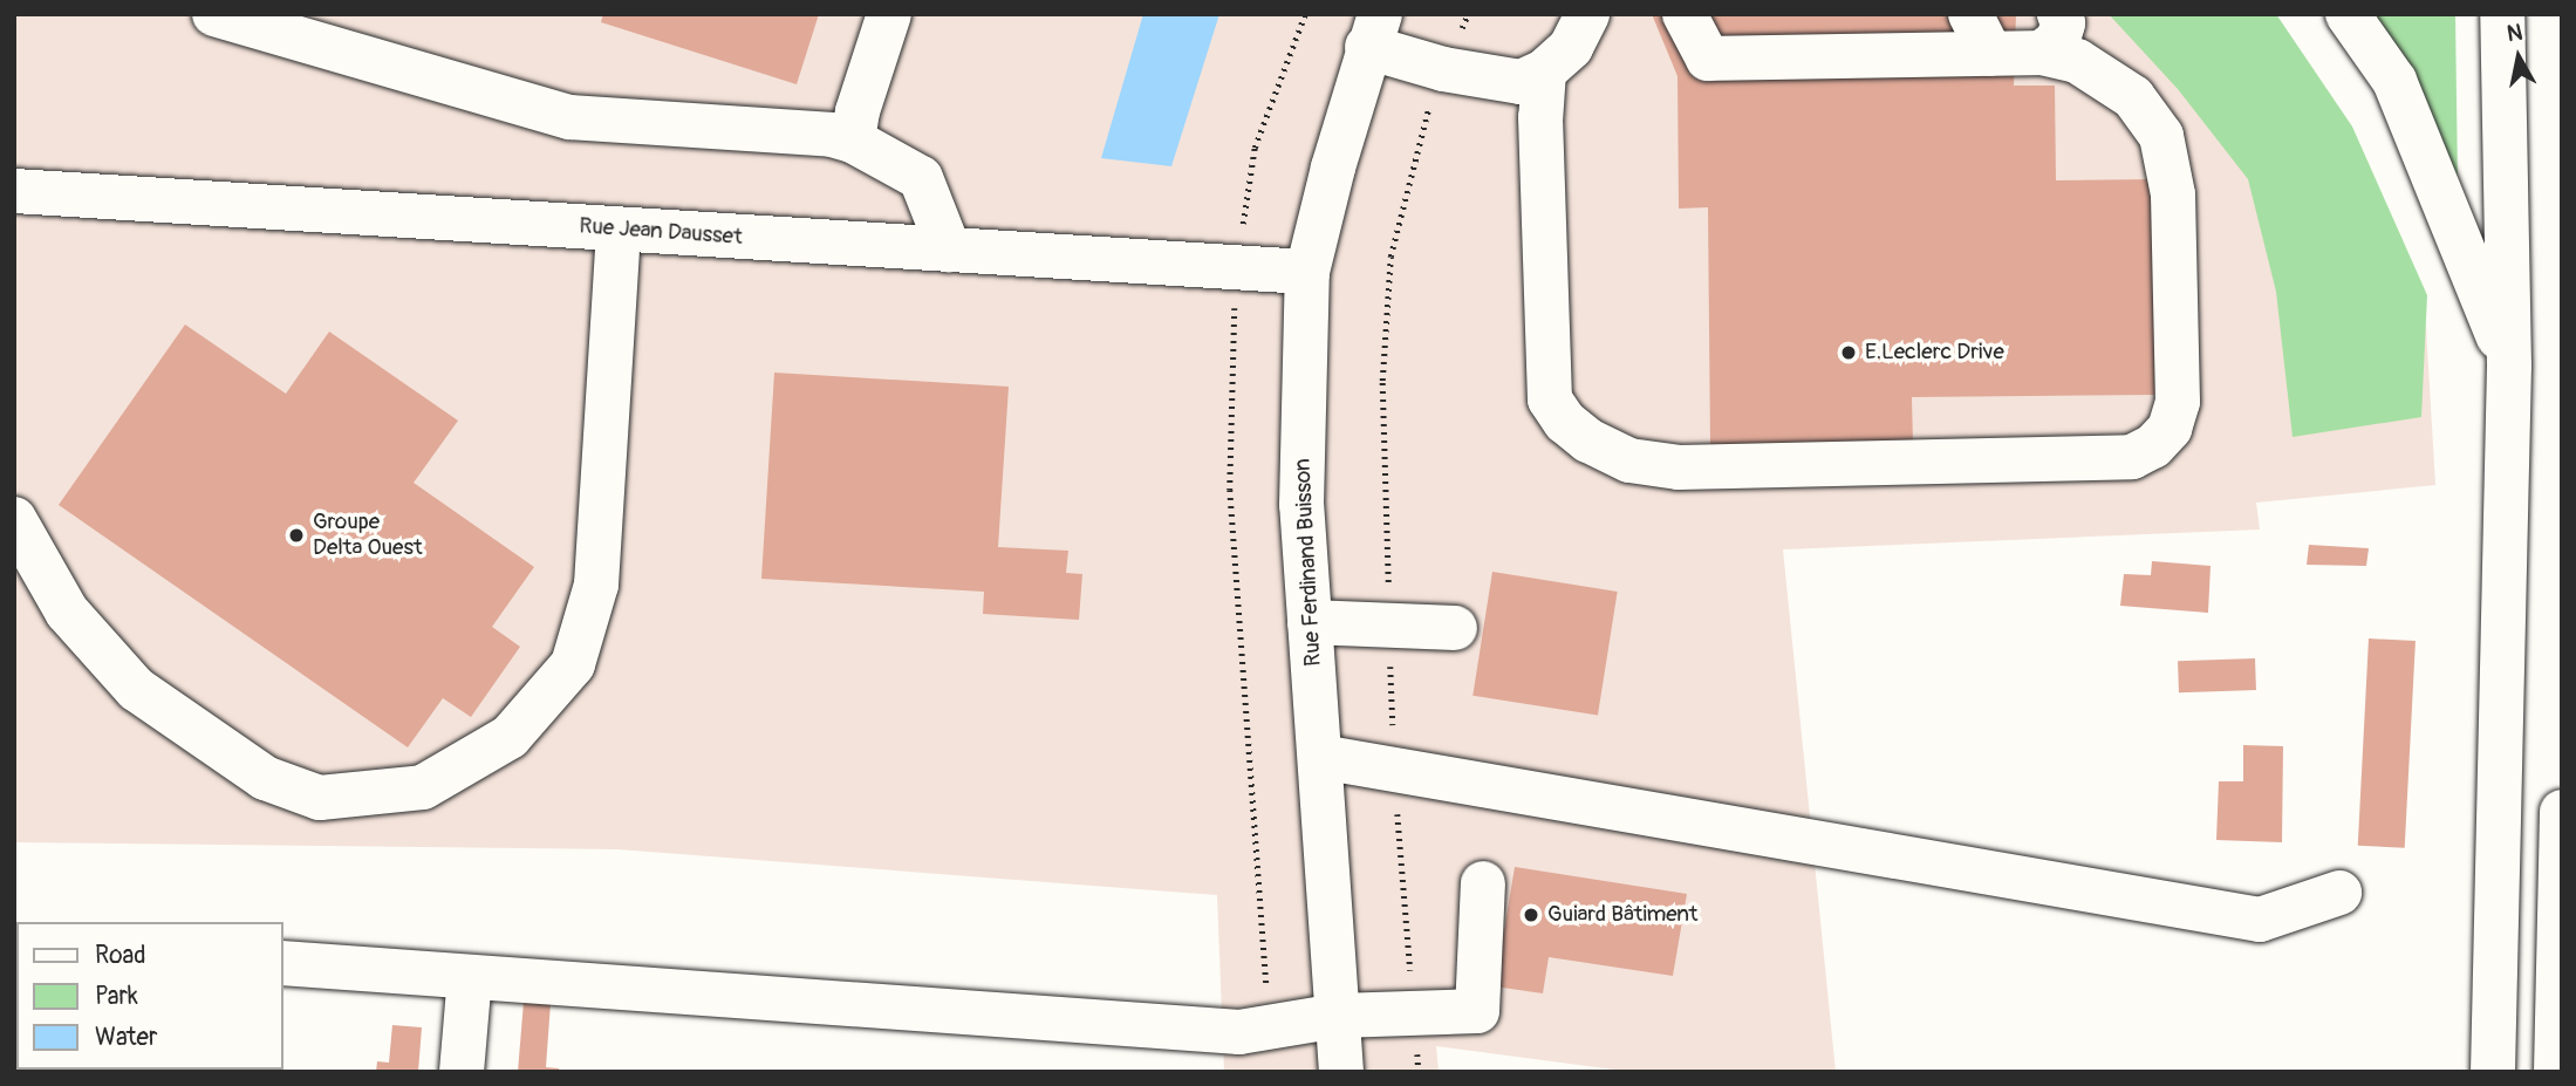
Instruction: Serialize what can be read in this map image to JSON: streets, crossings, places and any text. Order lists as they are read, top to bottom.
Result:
{
  "streets": {
    "street": ["Rue Jean Dausset", "Rue Ferdinand Buisson"]
  },
  "crossings": [
    ["Rue Jean Dausset", "Rue Ferdinand Buisson"]
  ],
  "places": ["E.Leclerc Drive", "Groupe Delta Ouest", "Guiard Bâtiment"],
  "legend": ["Road", "Park", "Water"],
  "north": "top"
}
